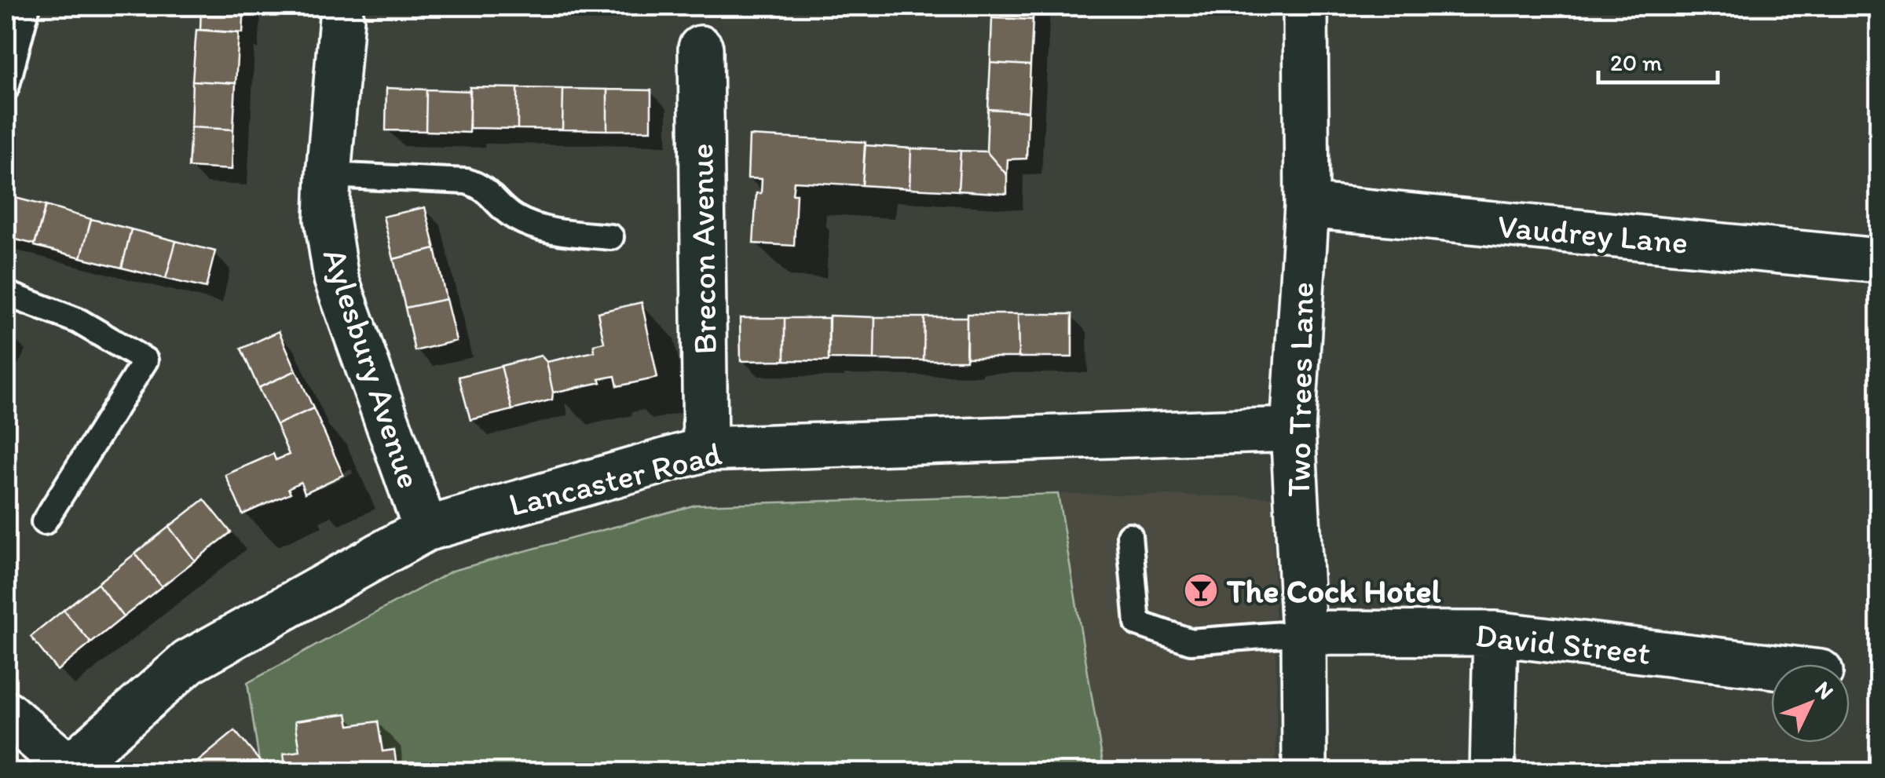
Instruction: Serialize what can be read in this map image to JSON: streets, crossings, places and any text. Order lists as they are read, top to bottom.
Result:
{
  "streets": {
    "street": [
      "Vaudrey Lane",
      "Brecon Avenue",
      "Aylesbury Avenue",
      "Two Trees Lane",
      "Lancaster Road",
      "David Street"
    ]
  },
  "crossings": [
    ["Vaudrey Lane", "Two Trees Lane"],
    ["Brecon Avenue", "Lancaster Road"],
    ["Aylesbury Avenue", "Lancaster Road"],
    ["Two Trees Lane", "Lancaster Road"],
    ["Two Trees Lane", "David Street"]
  ],
  "places": {
    "bar": ["The Cock Hotel"]
  },
  "scale_bar": "20 m",
  "north": "top right"
}
